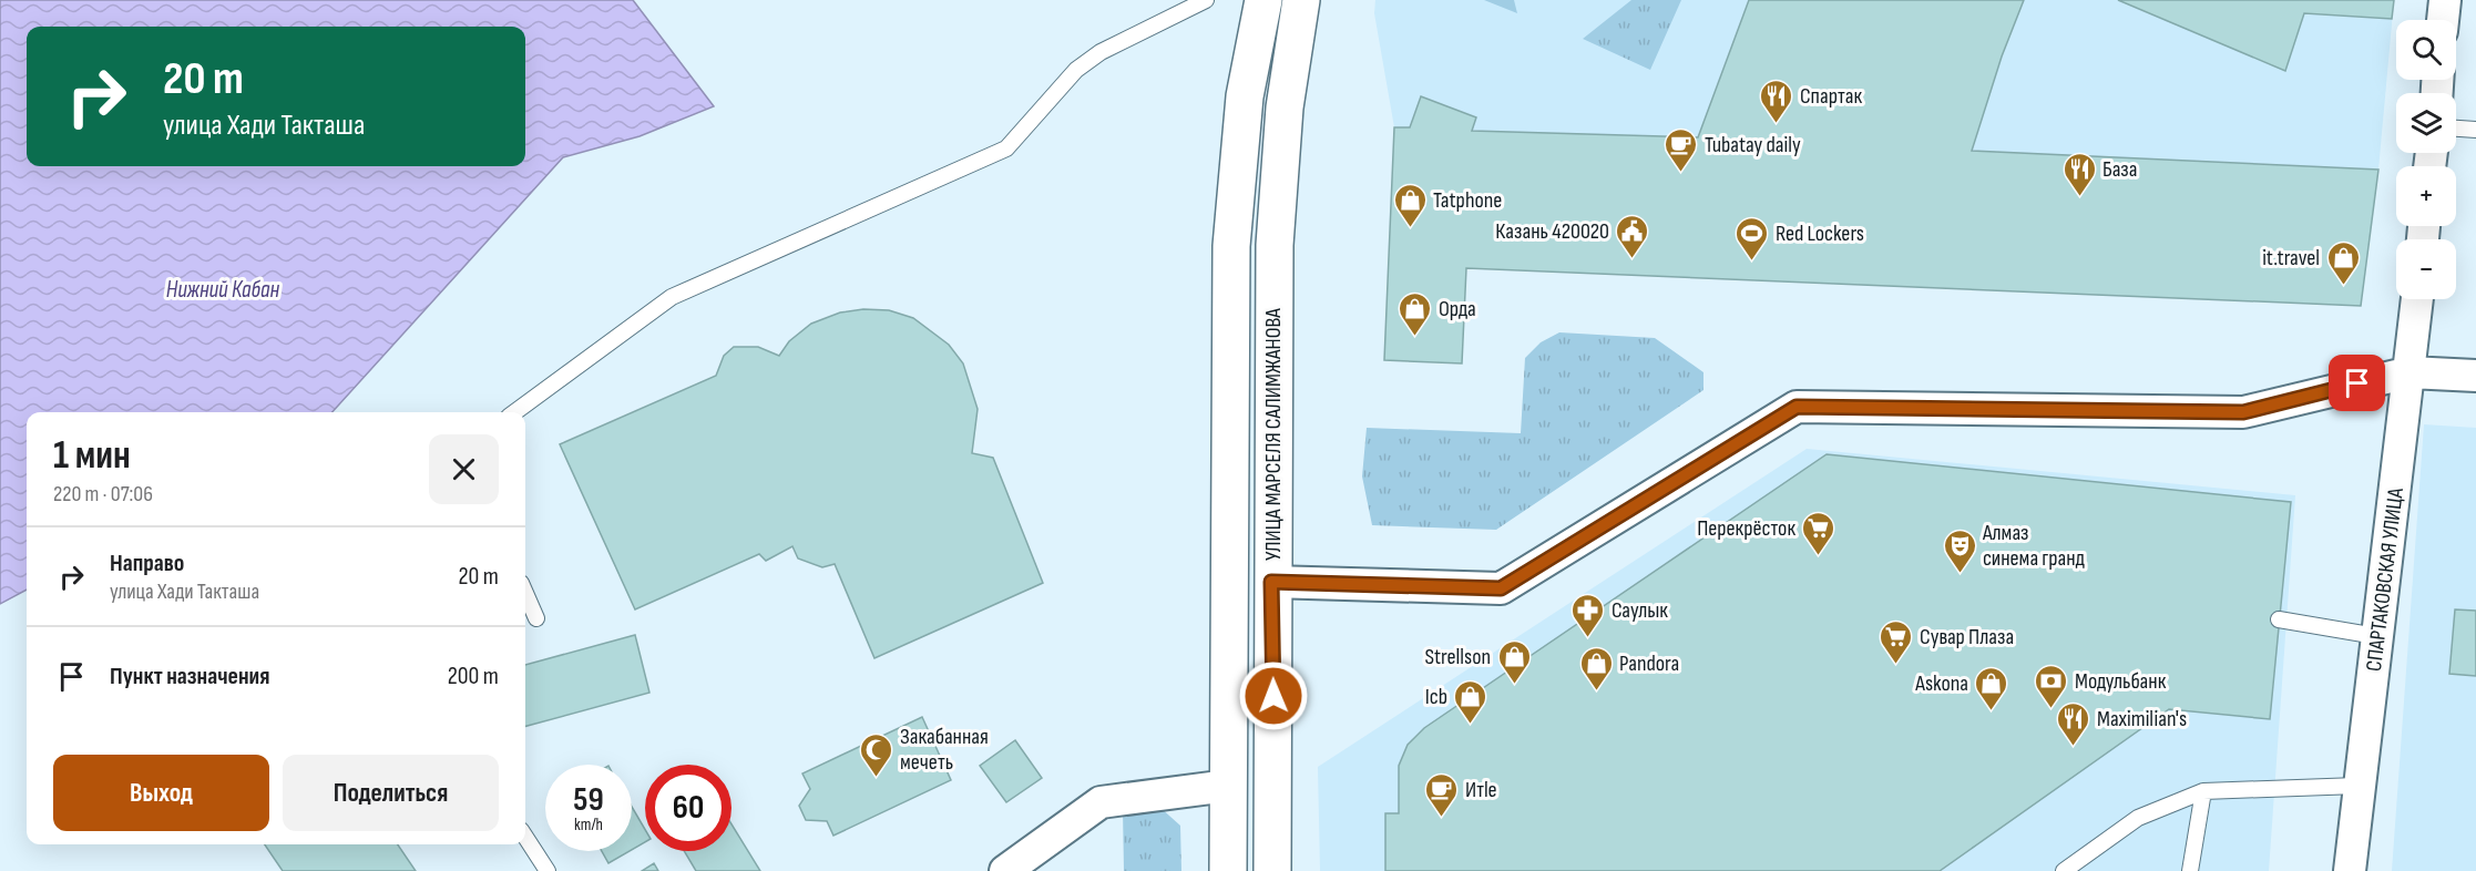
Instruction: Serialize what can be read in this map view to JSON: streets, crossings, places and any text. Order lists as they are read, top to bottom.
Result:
{
  "streets": {
    "main road": ["УЛИЦА МАРСЕЛЯ САЛИМЖАНОВА"],
    "street": ["СПАРТАКОВСКАЯ УЛИЦА"]
  },
  "water": ["Нижний Кабан"],
  "places": {
    "restaurant": ["Спартак", "База", "Maximilian's"],
    "cafe": ["Tubatay daily", "Итle"],
    "shop": [
      "Tatphone",
      "it.travel",
      "Орда",
      "Strellson",
      "Pandora",
      "Askona",
      "Icb"
    ],
    "public building": ["Казань 420020"],
    "sports": ["Red Lockers"],
    "supermarket": ["Перекрёсток", "Сувар Плаза"],
    "theatre": ["Алмаз синема гранд"],
    "pharmacy": ["Саулык"],
    "bank": ["Модульбанк"],
    "mosque": ["Закабанная мечеть"]
  },
  "page": {
    "map_buttons": ["+", "−"],
    "turn": ["20 m", "улица Хади Такташа"],
    "heading": ["1 мин", "220 m · 07:06"],
    "list": [
      {
        "name": "Направо",
        "note": "улица Хади Такташа",
        "value": "20 m"
      },
      {
        "name": "Пункт назначения",
        "value": "200 m"
      }
    ],
    "buttons": ["Выход", "Поделиться"],
    "speed": "59 km/h",
    "limit": "60"
  }
}
